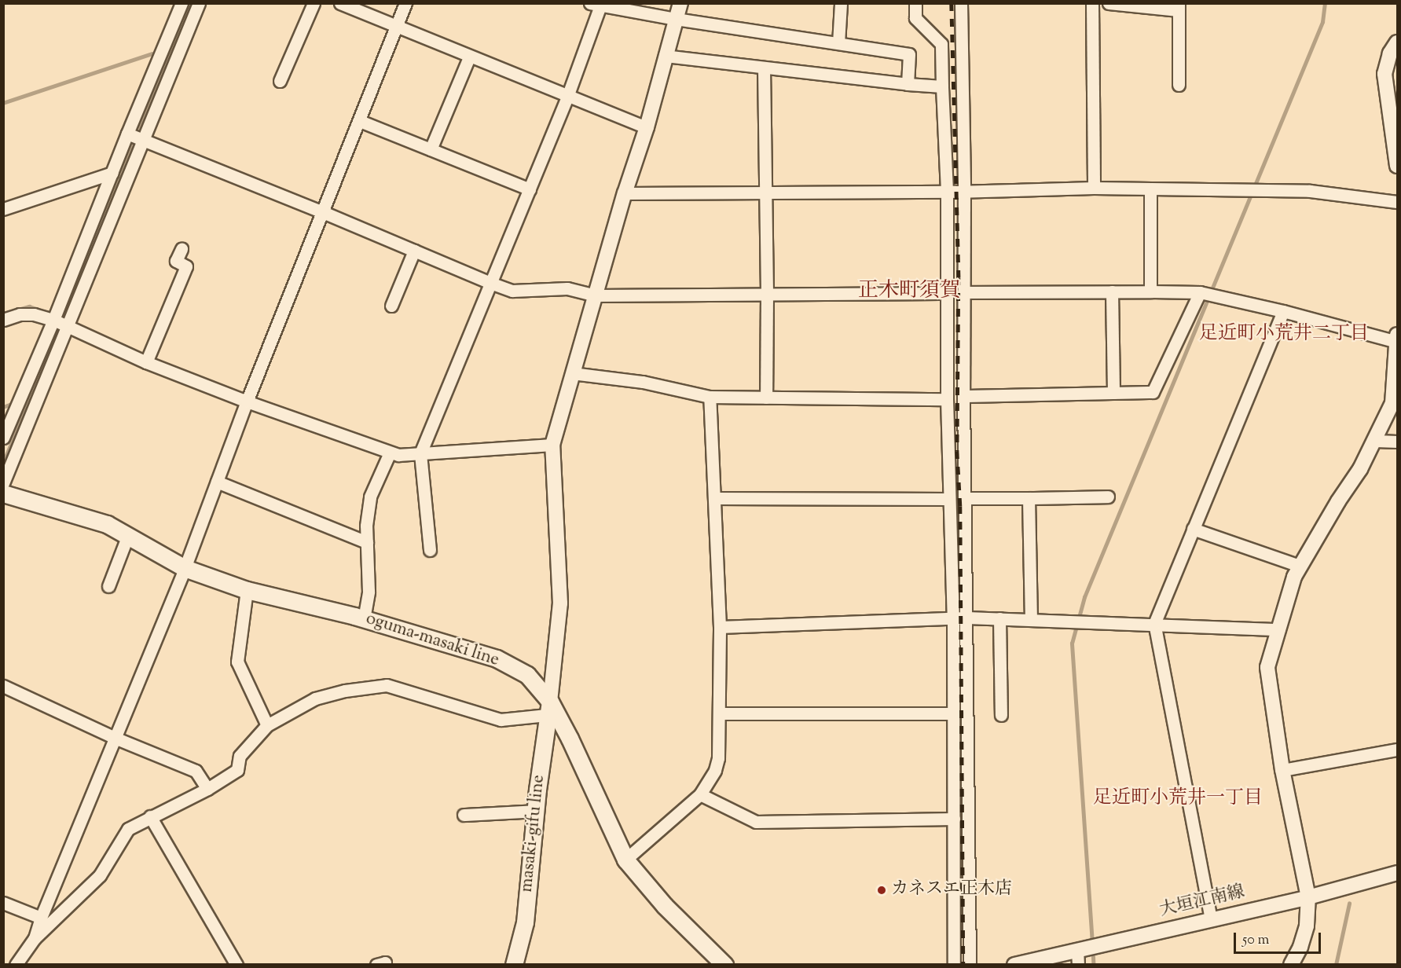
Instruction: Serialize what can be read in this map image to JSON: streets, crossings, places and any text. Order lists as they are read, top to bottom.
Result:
{
  "streets": {
    "main road": ["oguma-masaki line", "masaki-gifu line"],
    "street": ["大垣江南線"]
  },
  "crossings": [
    ["oguma-masaki line", "masaki-gifu line"]
  ],
  "districts": ["正木町須賀", "足近町小荒井二丁目", "足近町小荒井一丁目"],
  "places": ["カネスエ正木店"],
  "scale_bar": "50 m"
}
